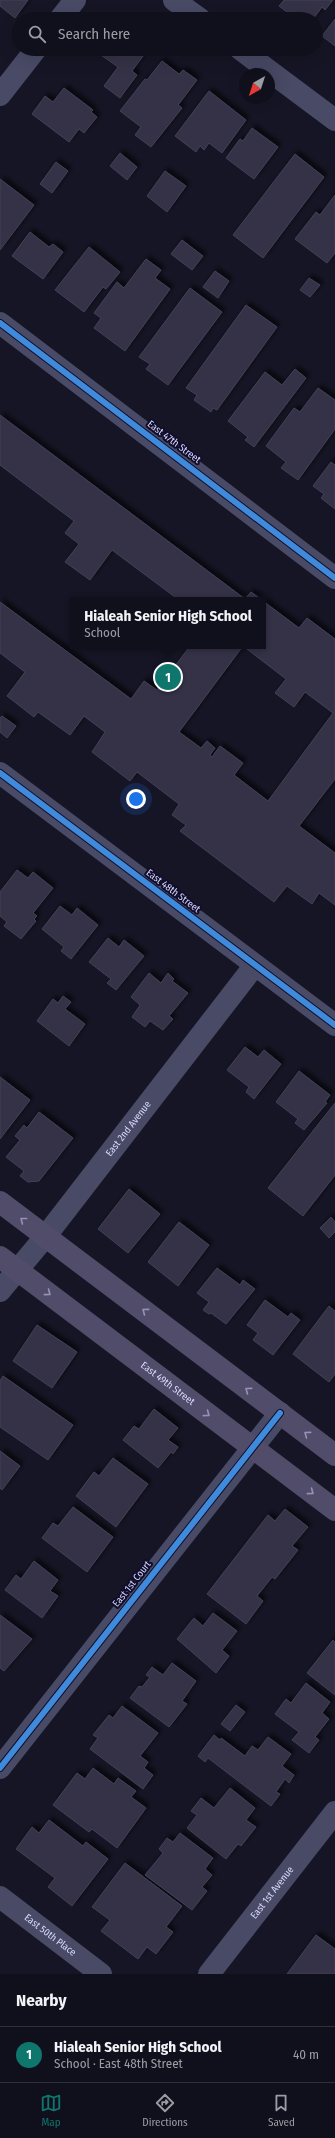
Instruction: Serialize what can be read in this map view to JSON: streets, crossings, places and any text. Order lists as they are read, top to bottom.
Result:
{
  "streets": {
    "main road": ["East 49th Street"],
    "street": [
      "East 47th Street",
      "East 48th Street",
      "East 2nd Avenue",
      "East 1st Court",
      "East 1st Avenue",
      "East 50th Place"
    ]
  },
  "crossings": [
    ["East 48th Street", "East 2nd Avenue"],
    ["East 2nd Avenue", "East 49th Street"],
    ["East 49th Street", "East 1st Court"]
  ],
  "north": "bottom left",
  "page": {
    "search": "Search here",
    "popup": ["Hialeah Senior High School", "School"],
    "pins": "1",
    "heading": "Nearby",
    "list": [
      {
        "mark": "1",
        "name": "Hialeah Senior High School",
        "note": "School · East 48th Street",
        "value": "40 m"
      }
    ],
    "nav": ["Map", "Directions", "Saved"]
  }
}
